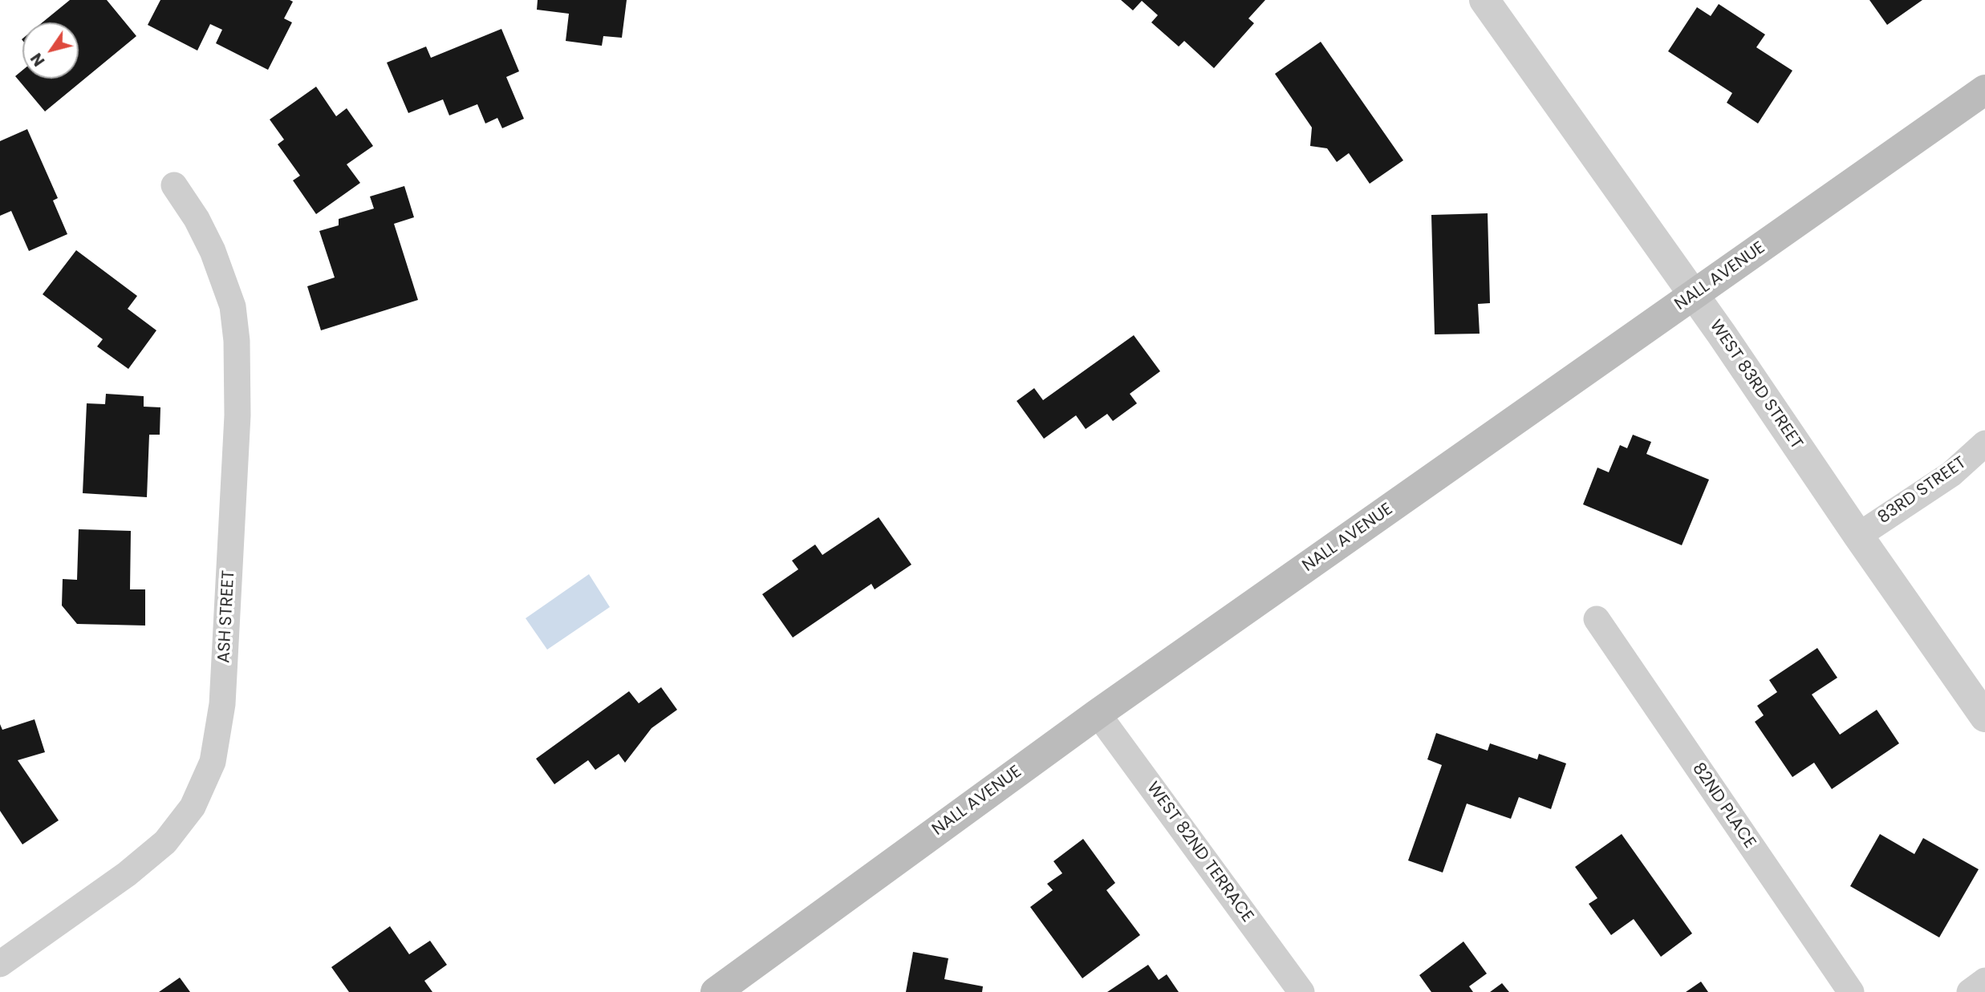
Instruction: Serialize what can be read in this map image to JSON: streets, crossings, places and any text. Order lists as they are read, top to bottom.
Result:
{
  "streets": {
    "main road": ["NALL AVENUE"],
    "street": [
      "WEST 83RD STREET",
      "83RD STREET",
      "ASH STREET",
      "82ND PLACE",
      "WEST 82ND TERRACE"
    ]
  },
  "crossings": [
    ["NALL AVENUE", "WEST 83RD STREET"],
    ["NALL AVENUE", "WEST 82ND TERRACE"],
    ["WEST 83RD STREET", "83RD STREET"]
  ],
  "north": "bottom left"
}
